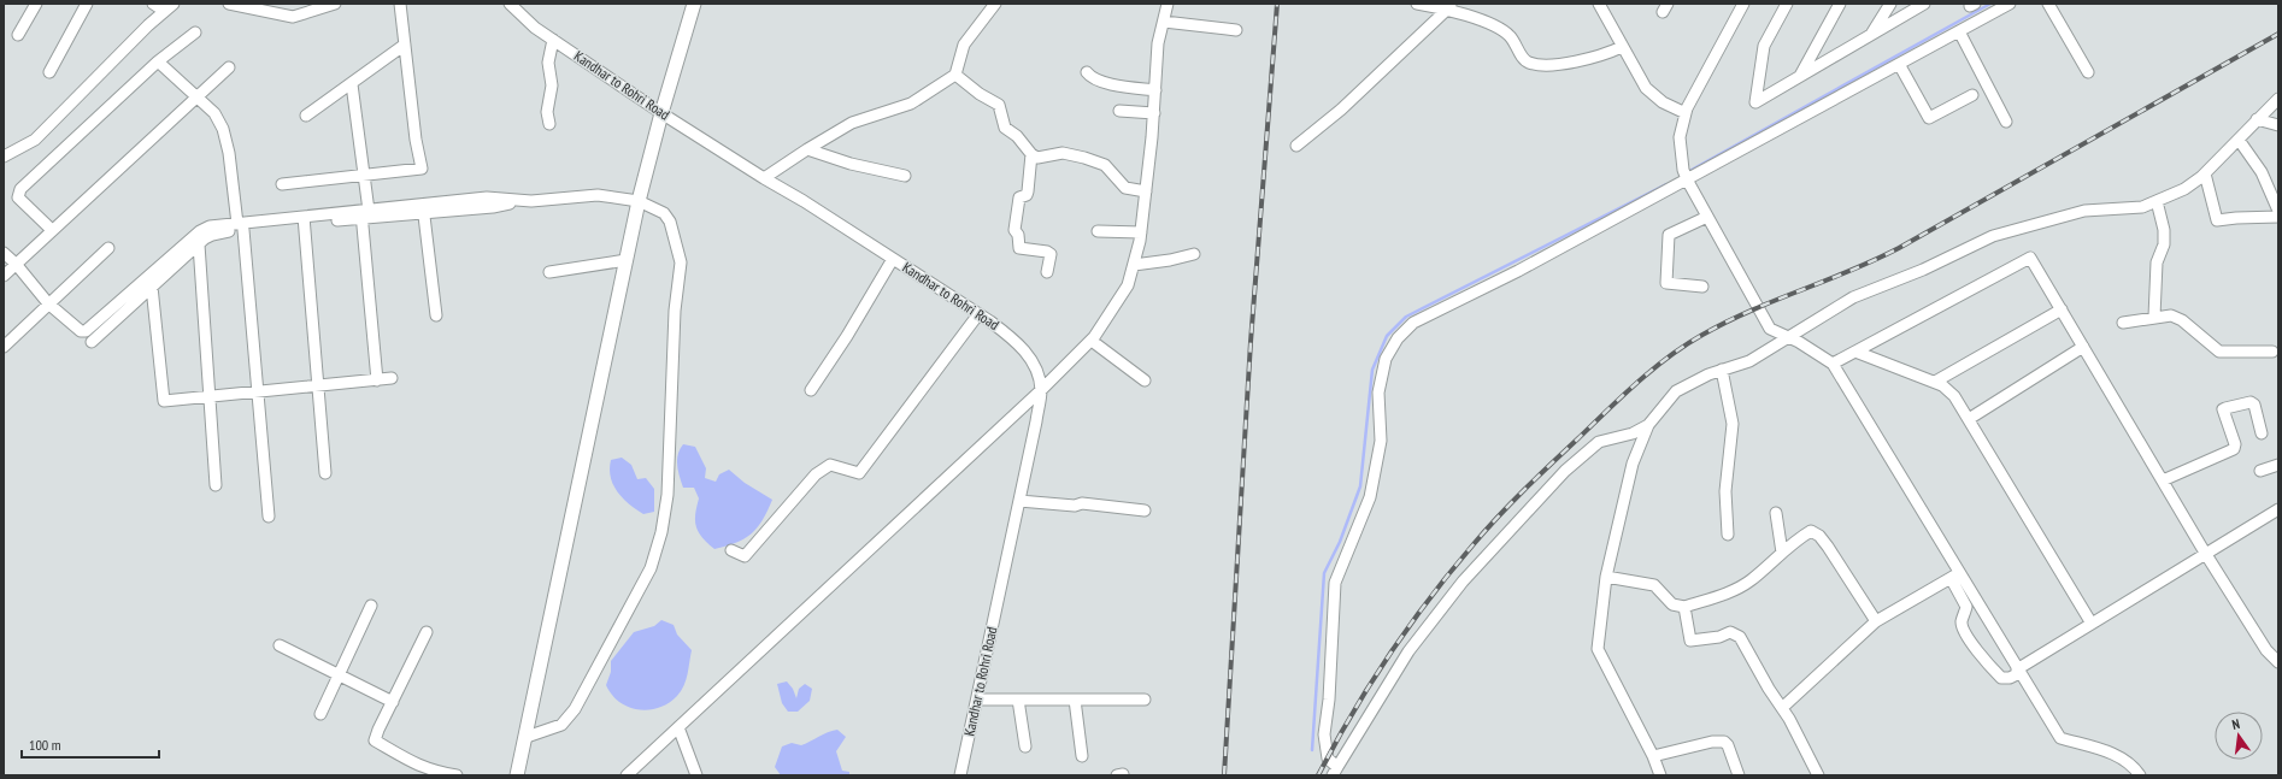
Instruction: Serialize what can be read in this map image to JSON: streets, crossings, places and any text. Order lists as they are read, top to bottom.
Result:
{
  "streets": {
    "street": ["Kandhar to Rohri Road"]
  },
  "scale_bar": "100 m",
  "north": "top"
}
